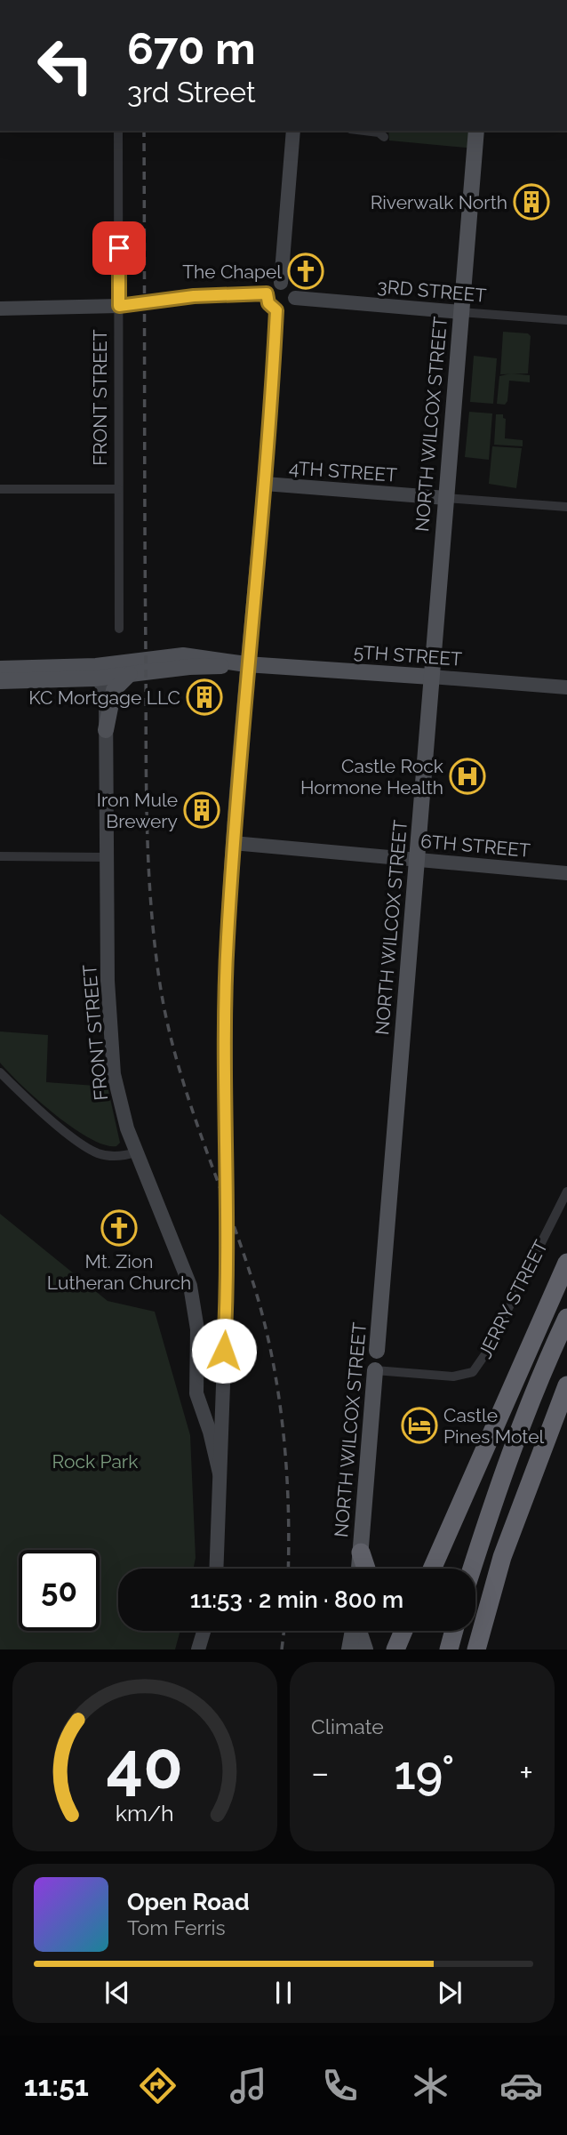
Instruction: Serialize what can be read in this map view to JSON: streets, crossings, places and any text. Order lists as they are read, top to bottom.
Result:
{
  "streets": {
    "main road": ["NORTH WILCOX STREET", "5TH STREET"],
    "street": [
      "3RD STREET",
      "FRONT STREET",
      "4TH STREET",
      "6TH STREET",
      "JERRY STREET"
    ]
  },
  "crossings": [
    ["3RD STREET", "NORTH WILCOX STREET"],
    ["FRONT STREET", "5TH STREET"],
    ["NORTH WILCOX STREET", "4TH STREET"],
    ["NORTH WILCOX STREET", "5TH STREET"],
    ["NORTH WILCOX STREET", "6TH STREET"],
    ["NORTH WILCOX STREET", "JERRY STREET"]
  ],
  "parks": ["Rock Park"],
  "places": {
    "building": ["Riverwalk North", "KC Mortgage LLC", "Iron Mule Brewery"],
    "church": ["The Chapel", "Mt. Zion Lutheran Church"],
    "hospital": ["Castle Rock Hormone Health"],
    "hotel": ["Castle Pines Motel"]
  },
  "page": {
    "turn": ["670 m", "3rd Street"],
    "limit": "50",
    "trip": "11:53 · 2 min · 800 m",
    "tile": "Climate",
    "heat": ["−", "19°", "+"],
    "song": ["Open Road", "Tom Ferris"],
    "tabs": "11:51",
    "gauge": ["40", "km/h"]
  }
}
